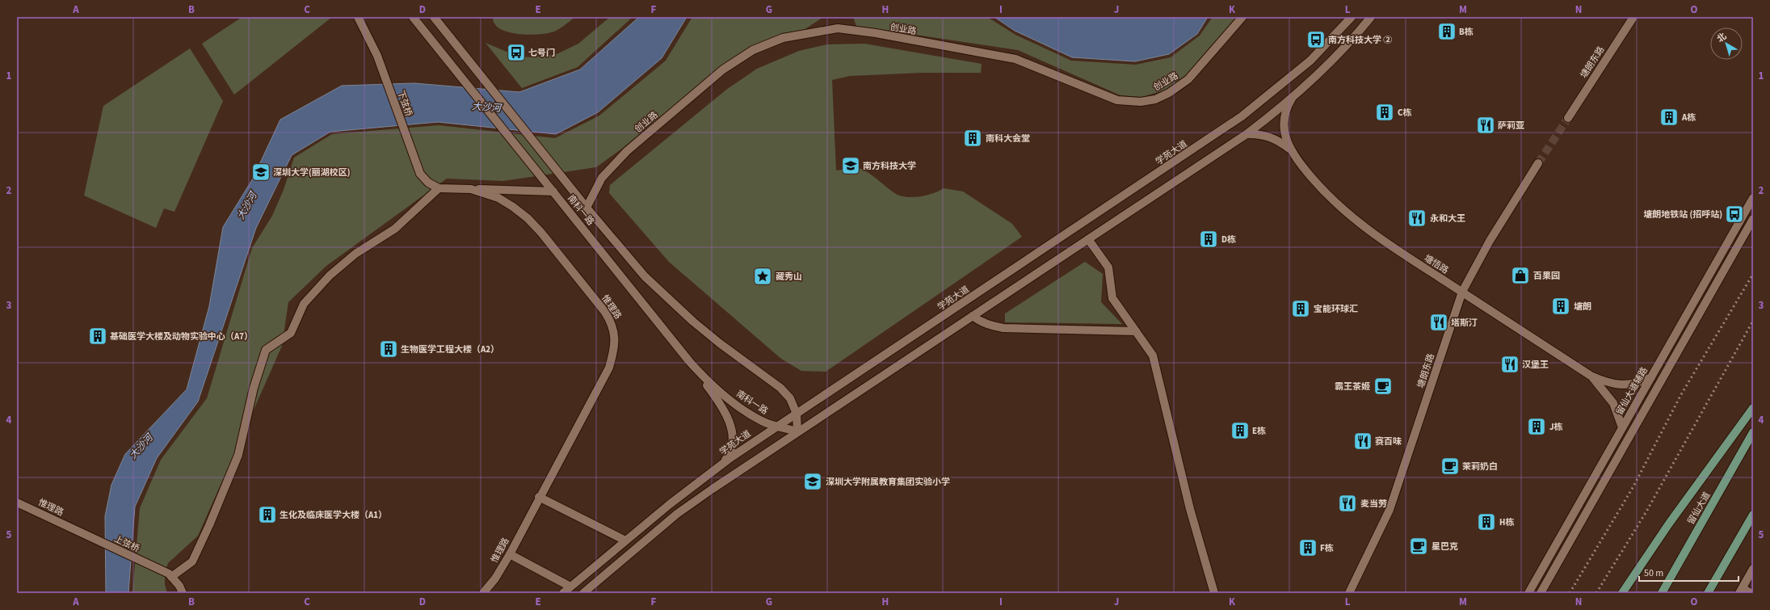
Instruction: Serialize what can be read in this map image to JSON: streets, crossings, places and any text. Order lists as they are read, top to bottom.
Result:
{
  "streets": {
    "main road": ["留仙大道"],
    "street": [
      "创业路",
      "塘朗东路",
      "下弦桥",
      "学苑大道",
      "南科一路",
      "塘悟路",
      "惟理路",
      "留仙大道辅路",
      "上弦桥"
    ]
  },
  "crossings": [
    ["创业路", "南科一路"],
    ["塘朗东路", "塘悟路"],
    ["下弦桥", "惟理路"],
    ["学苑大道", "南科一路"],
    ["塘悟路", "留仙大道辅路"],
    ["惟理路", "上弦桥"]
  ],
  "water": ["大沙河"],
  "places": {
    "building": [
      "B栋",
      "C栋",
      "A栋",
      "南科大会堂",
      "D栋",
      "塘朗",
      "宝能环球汇",
      "基础医学大楼及动物实验中心（A7）",
      "生物医学工程大楼（A2）",
      "J栋",
      "E栋",
      "生化及临床医学大楼（A1）",
      "H栋",
      "F栋"
    ],
    "bus stop": ["南方科技大学 ②", "七号门", "塘朗地铁站 (招呼站)"],
    "restaurant": [
      "萨莉亚",
      "永和大王",
      "塔斯汀",
      "汉堡王",
      "赛百味",
      "麦当劳"
    ],
    "school or university": ["南方科技大学", "深圳大学(丽湖校区)", "深圳大学附属教育集团实验小学"],
    "shop": ["百果园"],
    "place": ["藏秀山"],
    "cafe": ["霸王茶姬", "茉莉奶白", "星巴克"]
  },
  "scale_bar": "50 m",
  "north": "top left",
  "grid": {
    "columns": [
      "A",
      "B",
      "C",
      "D",
      "E",
      "F",
      "G",
      "H",
      "I",
      "J",
      "K",
      "L",
      "M",
      "N",
      "O"
    ],
    "rows": [
      "1",
      "2",
      "3",
      "4",
      "5"
    ]
  }
}
